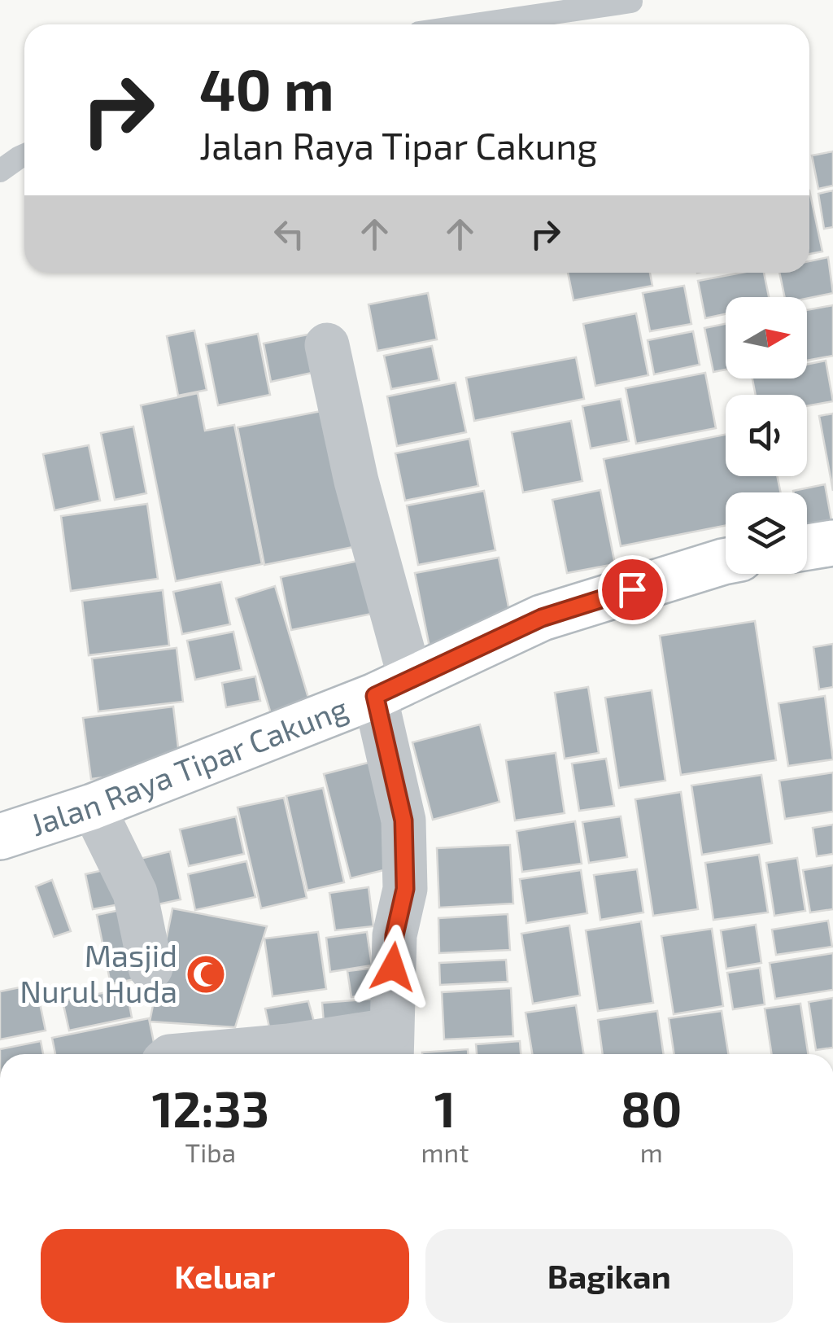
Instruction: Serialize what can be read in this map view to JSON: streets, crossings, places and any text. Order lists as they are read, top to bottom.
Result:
{
  "streets": {
    "street": ["Jalan Raya Tipar Cakung"]
  },
  "places": {
    "mosque": ["Masjid Nurul Huda"]
  },
  "north": "right",
  "page": {
    "turn": ["40 m", "Jalan Raya Tipar Cakung"],
    "eta": [
      "12:33",
      "Tiba",
      "1",
      "mnt",
      "80",
      "m"
    ],
    "buttons": ["Keluar", "Bagikan"]
  }
}
